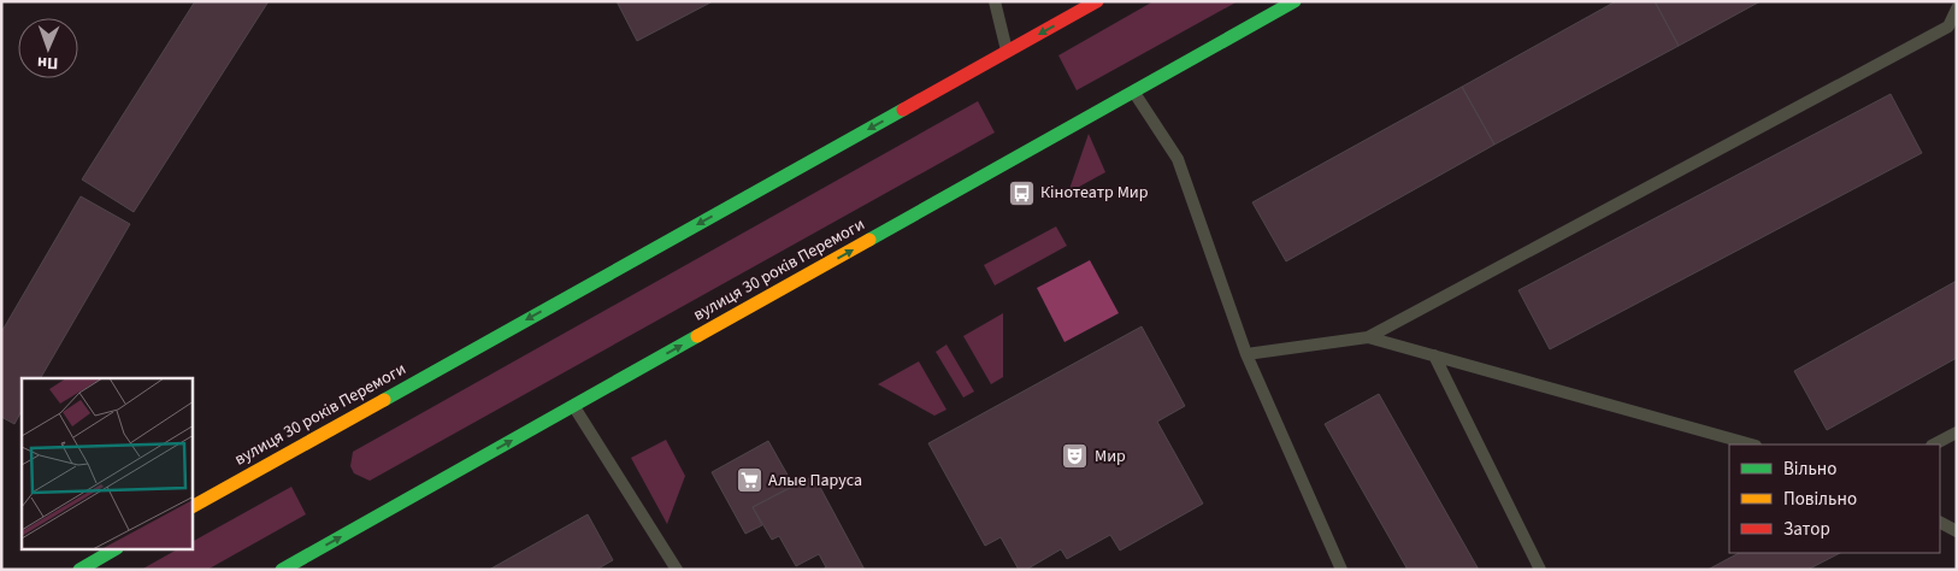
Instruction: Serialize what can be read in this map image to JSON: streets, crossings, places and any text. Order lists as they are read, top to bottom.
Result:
{
  "streets": {
    "street": ["вулиця 30 років Перемоги"]
  },
  "places": {
    "bus stop": ["Кінотеатр Мир"],
    "theatre": ["Мир"],
    "supermarket": ["Алые Паруса"]
  },
  "legend": ["Вільно", "Повільно", "Затор"],
  "north": "bottom"
}
